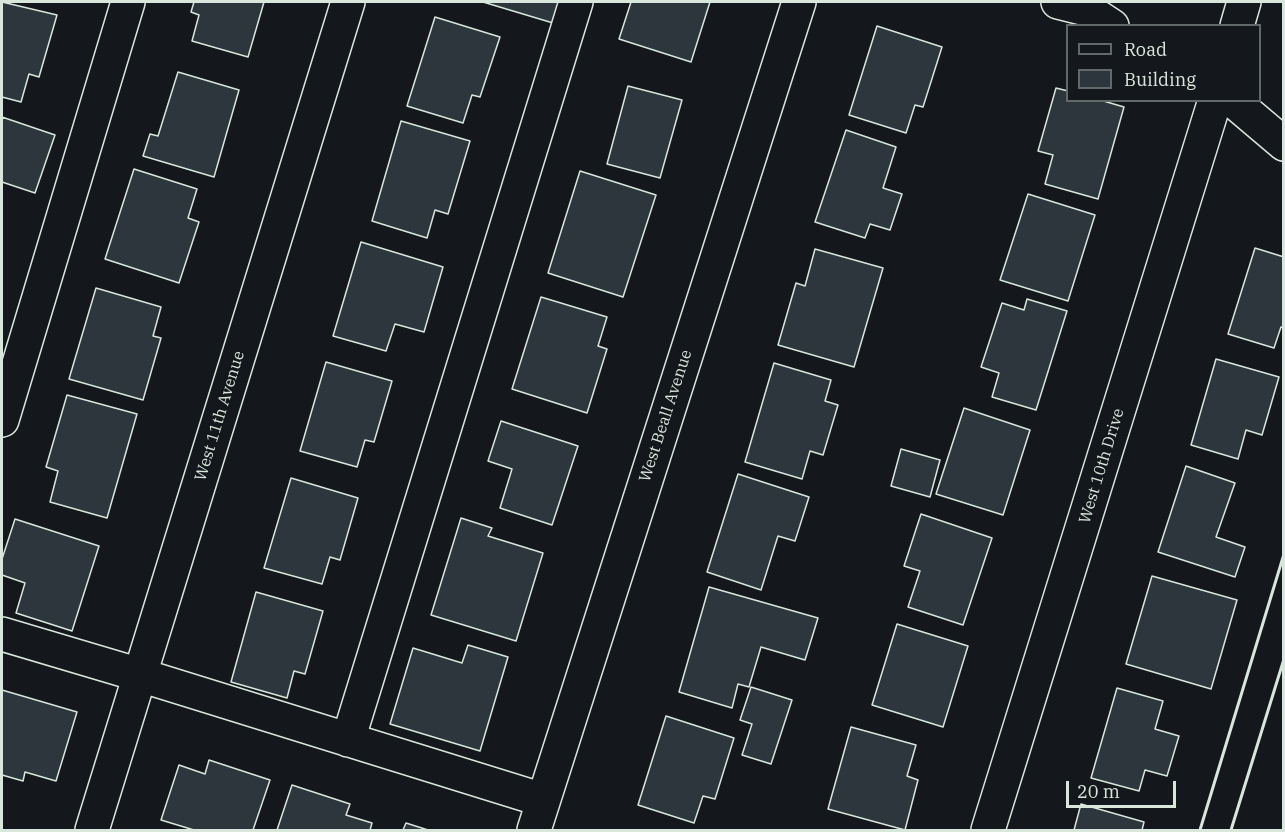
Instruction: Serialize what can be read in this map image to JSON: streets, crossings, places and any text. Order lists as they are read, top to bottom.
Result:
{
  "streets": {
    "street": ["West 11th Avenue", "West Beall Avenue", "West 10th Drive"]
  },
  "legend": ["Road", "Building"],
  "scale_bar": "20 m"
}
